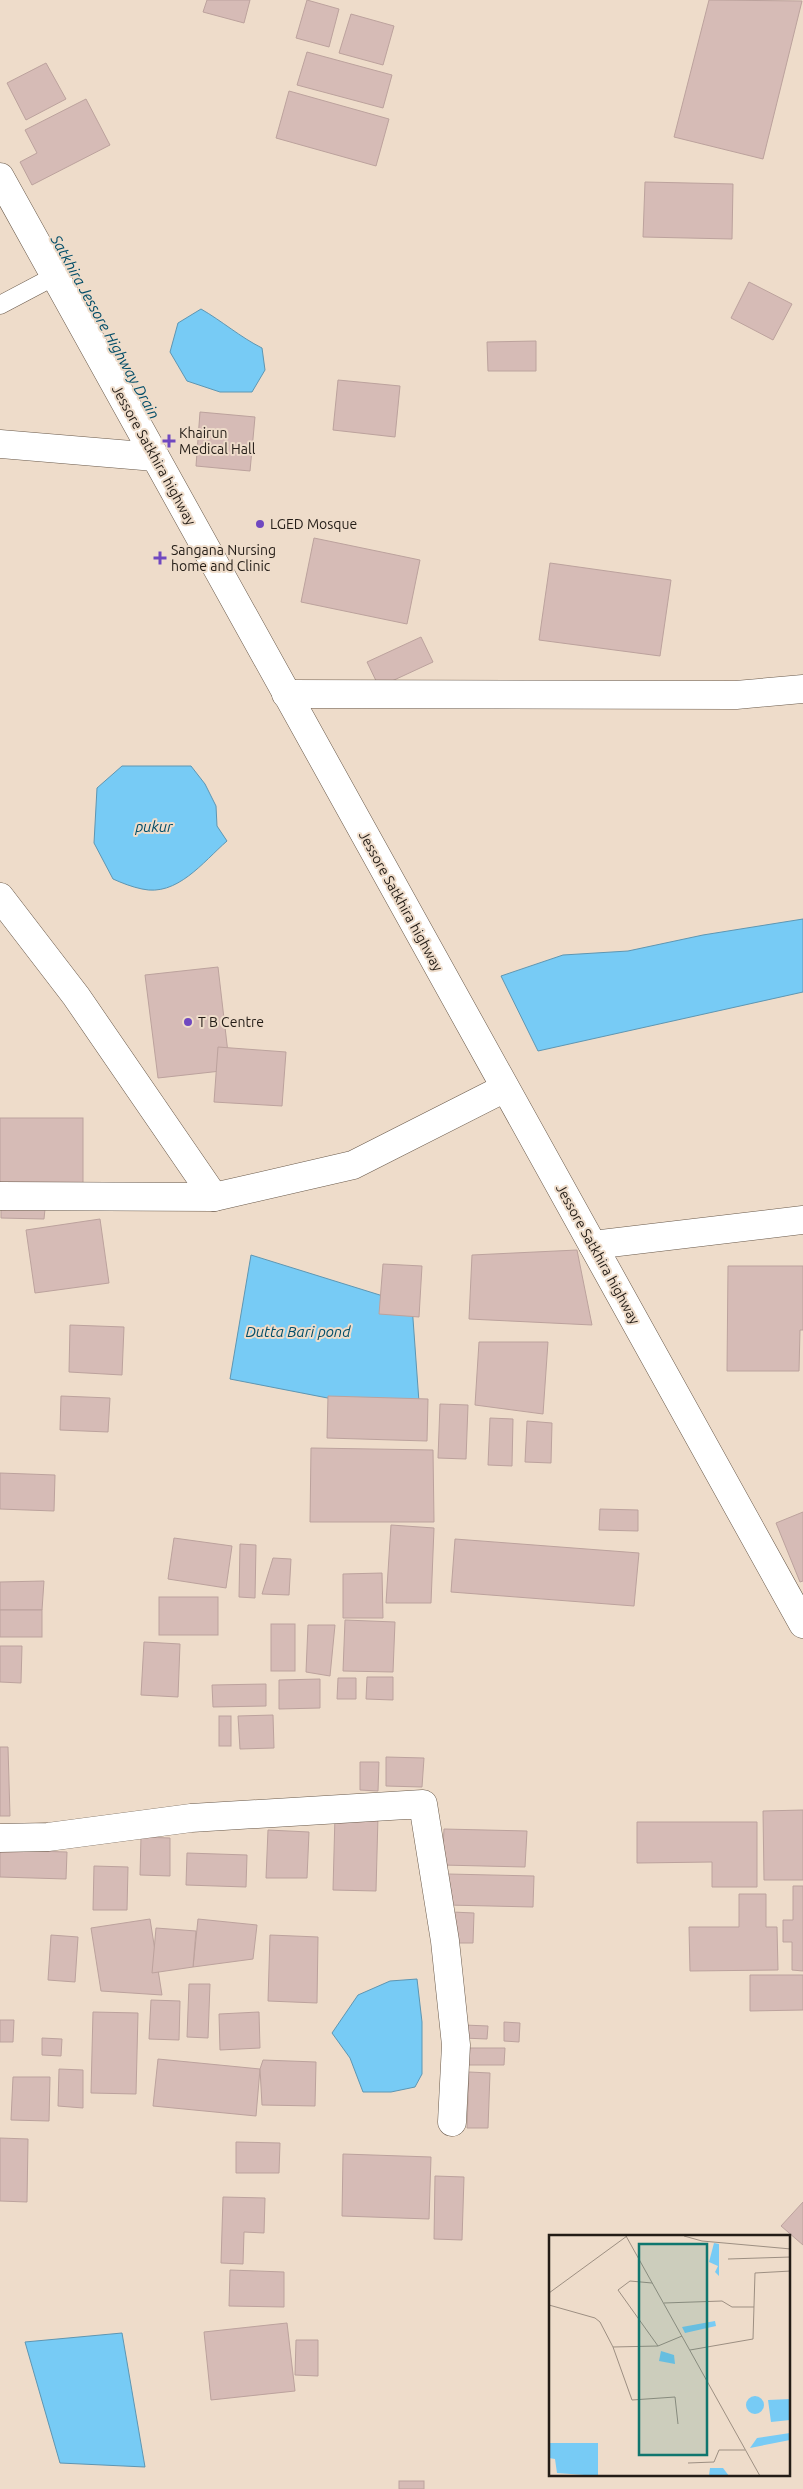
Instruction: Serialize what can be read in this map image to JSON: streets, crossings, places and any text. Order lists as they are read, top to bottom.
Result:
{
  "streets": {
    "main road": ["Jessore Satkhira highway"]
  },
  "water": ["Satkhira Jessore Highway Drain", "pukur", "Dutta Bari pond"],
  "places": {
    "health": ["Khairun Medical Hall", "Sangana Nursing home and Clinic"],
    "other": ["LGED Mosque", "T B Centre"]
  }
}
